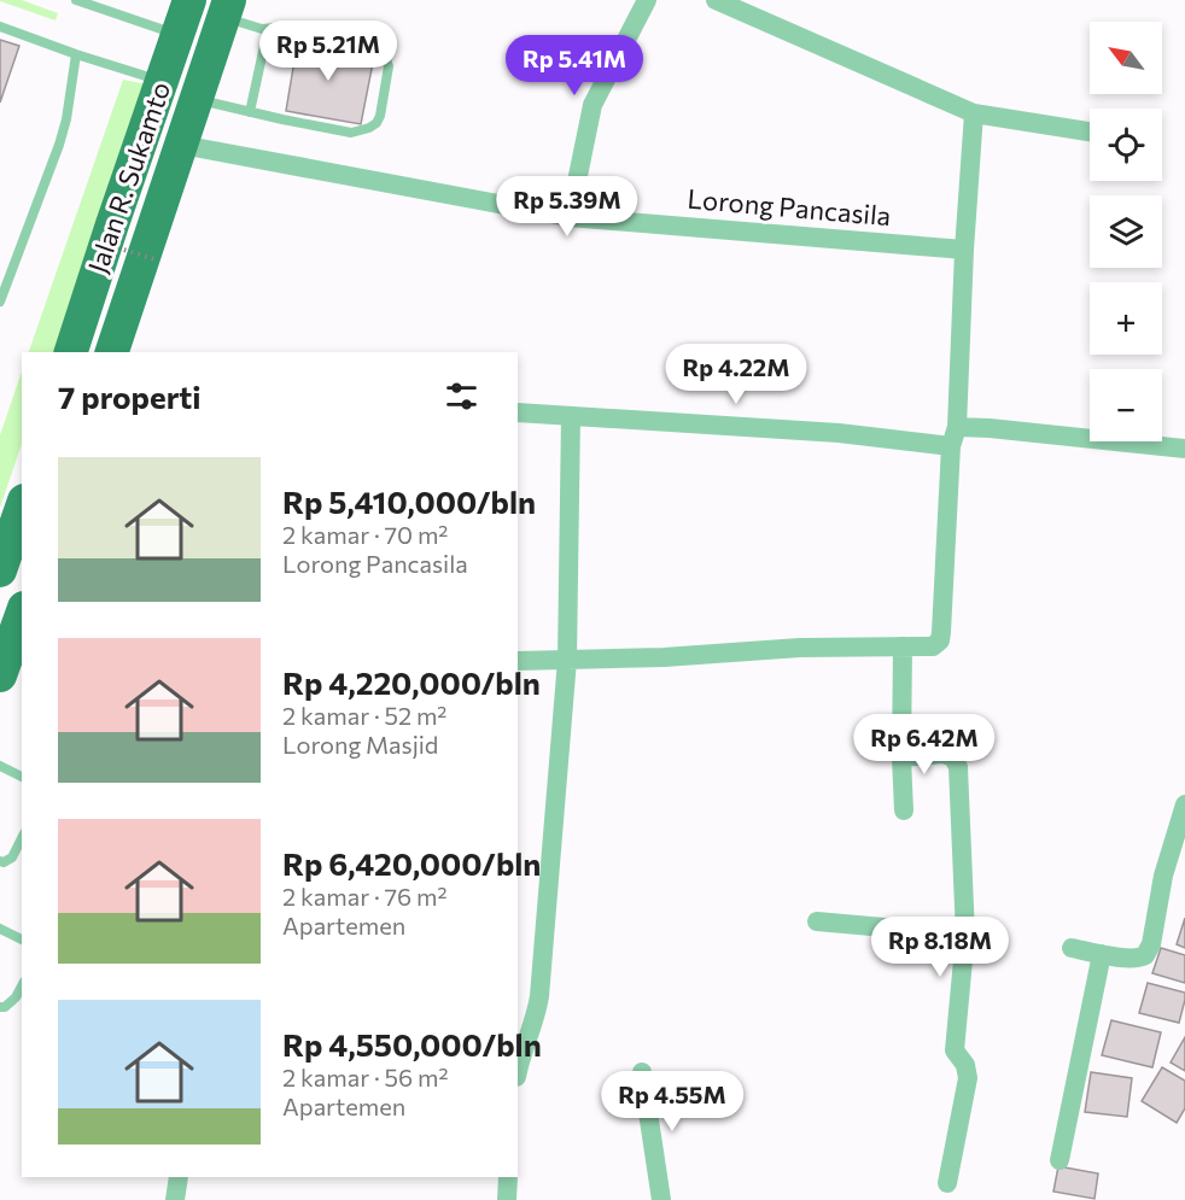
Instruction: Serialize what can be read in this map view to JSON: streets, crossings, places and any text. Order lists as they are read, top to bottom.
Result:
{
  "streets": {
    "highway": ["Jalan R. Sukamto"],
    "street": ["Lorong Pancasila"]
  },
  "crossings": [
    ["Jalan R. Sukamto", "Lorong Pancasila"]
  ],
  "north": "top left",
  "page": {
    "price": [
      "Rp 5.21M",
      "Rp 5.41M",
      "Rp 5.39M",
      "Rp 4.22M",
      "Rp 6.42M",
      "Rp 8.18M",
      "Rp 4.55M"
    ],
    "map_buttons": ["+", "−"],
    "heading": "7 properti",
    "list": [
      {
        "name": "Rp 5,410,000/bln",
        "note": "2 kamar · 70 m² · Lorong Pancasila"
      },
      {
        "name": "Rp 4,220,000/bln",
        "note": "2 kamar · 52 m² · Lorong Masjid"
      },
      {
        "name": "Rp 6,420,000/bln",
        "note": "2 kamar · 76 m² · Apartemen"
      },
      {
        "name": "Rp 4,550,000/bln",
        "note": "2 kamar · 56 m² · Apartemen"
      }
    ]
  }
}
